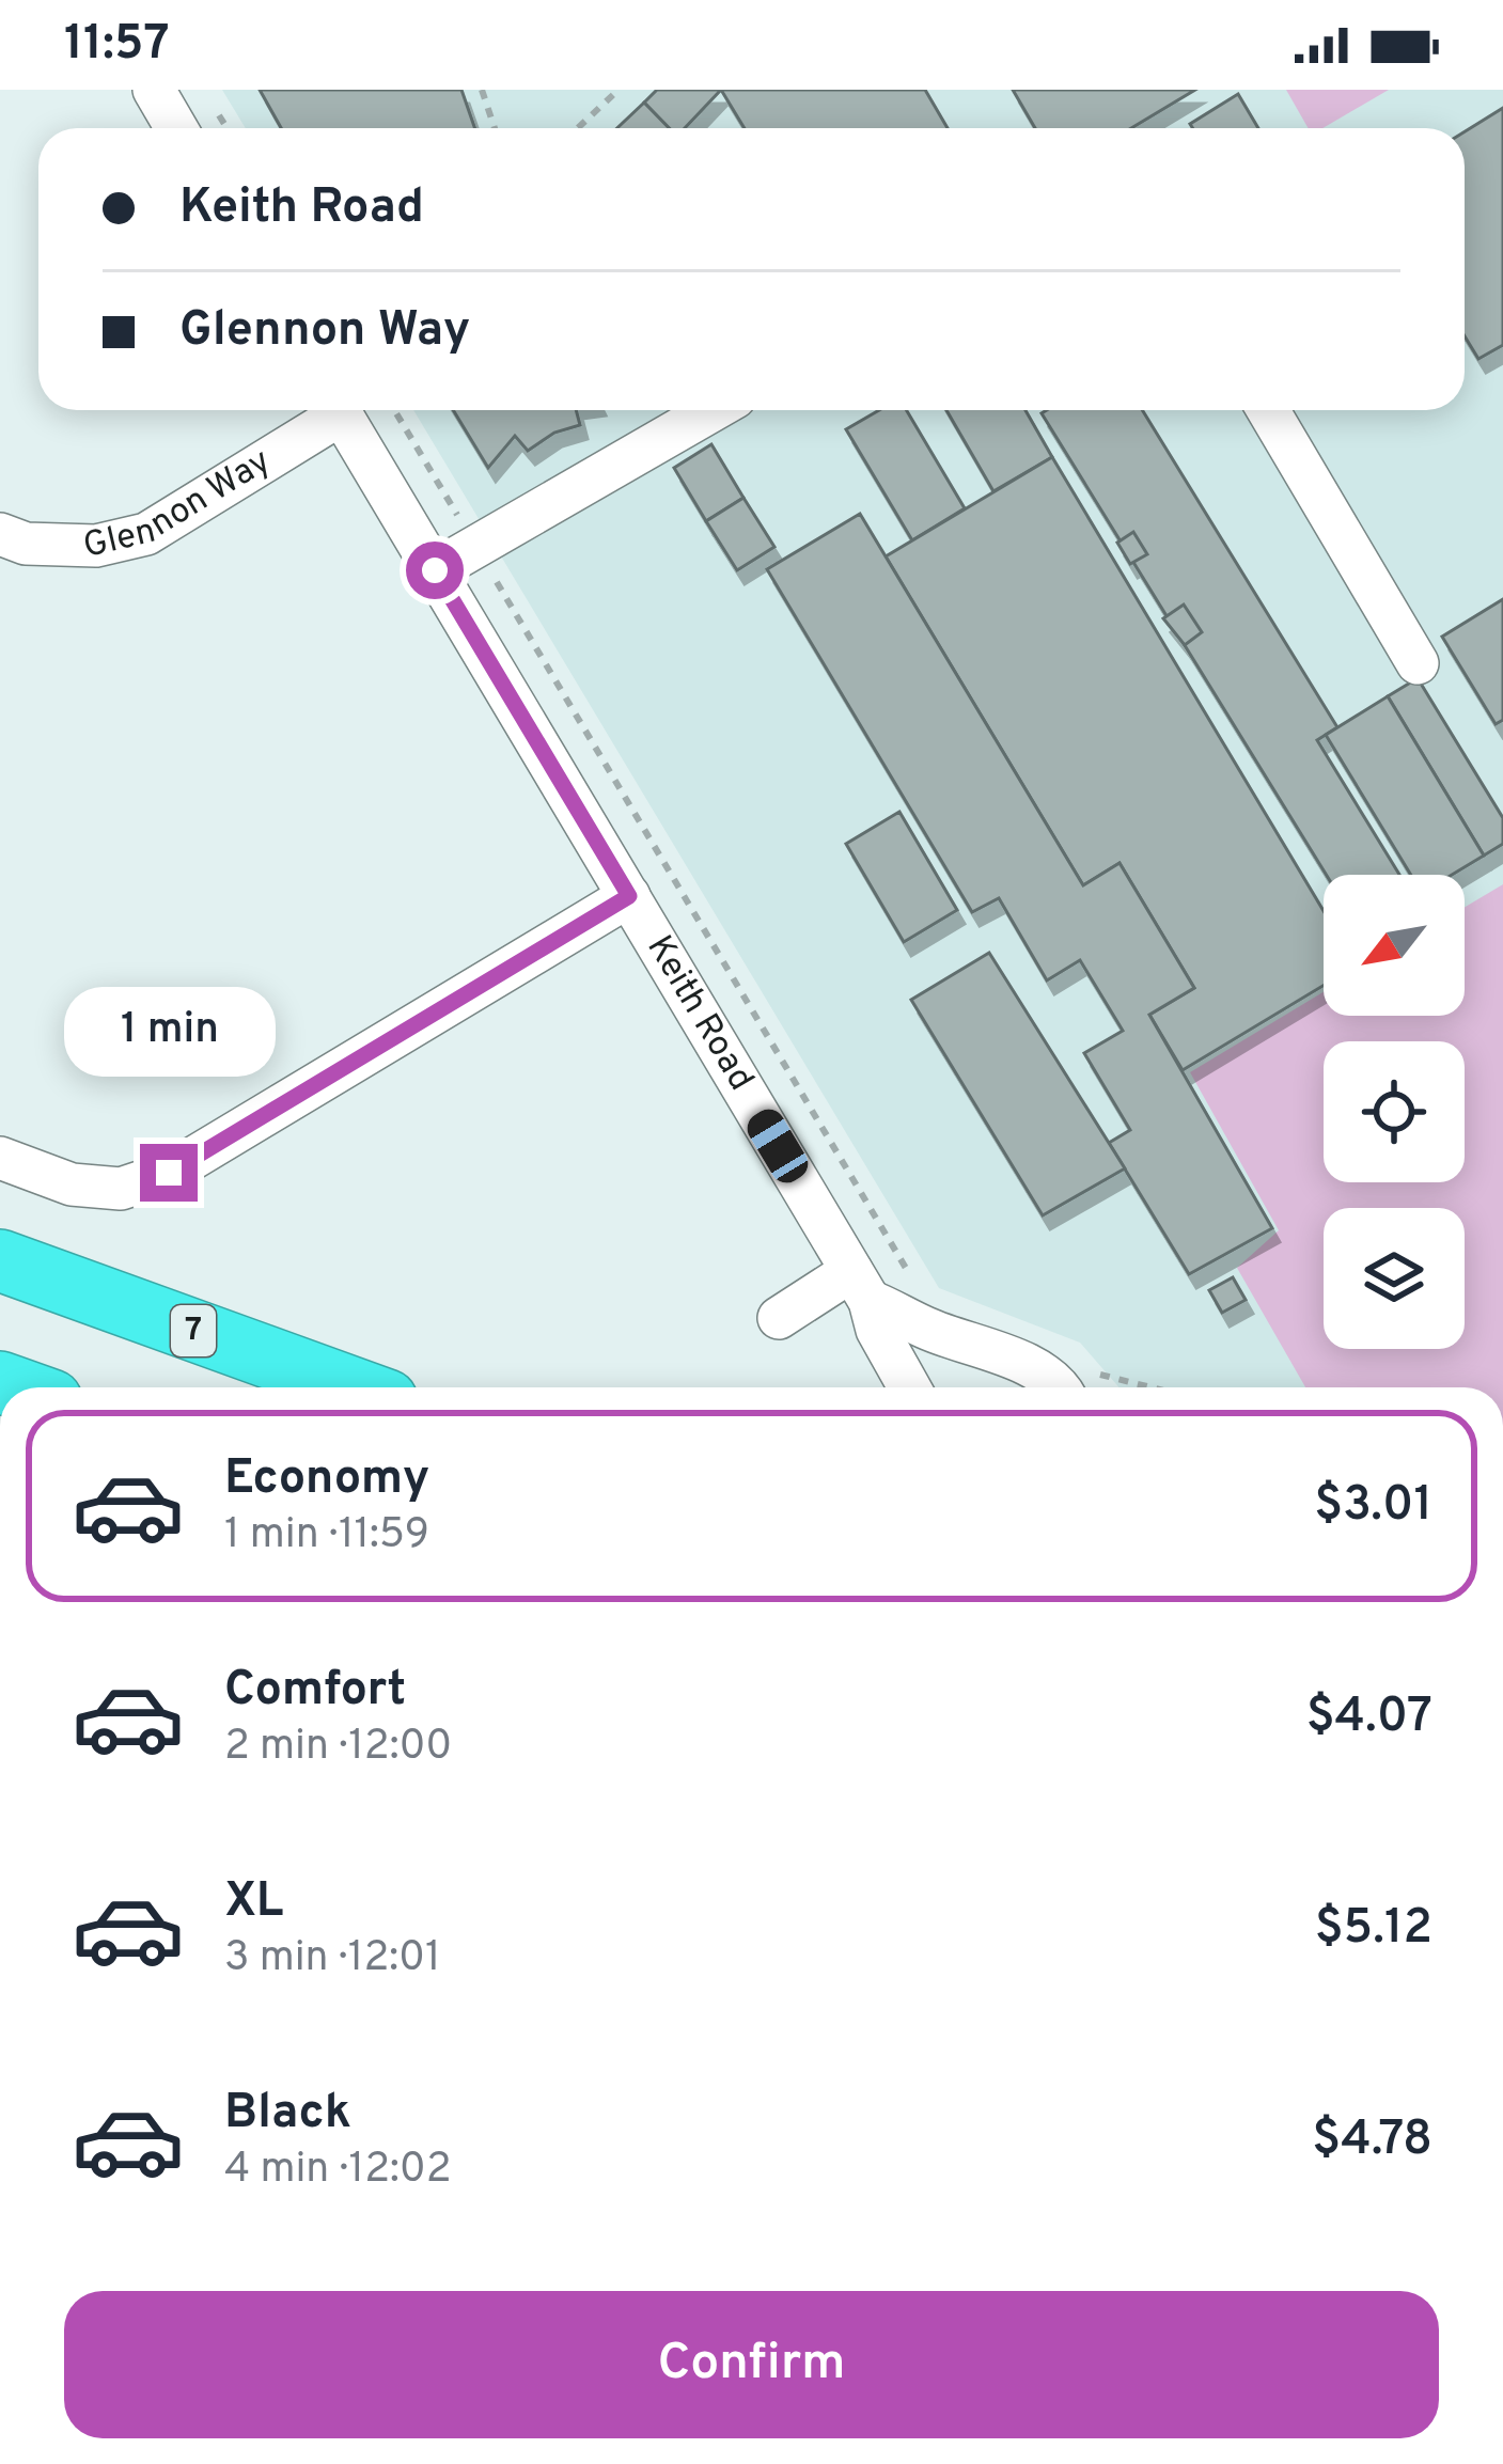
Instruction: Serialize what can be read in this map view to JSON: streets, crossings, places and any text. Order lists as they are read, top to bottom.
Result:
{
  "streets": {
    "highway": ["7"],
    "street": ["Glennon Way", "Keith Road"]
  },
  "north": "bottom left",
  "page": {
    "status": "11:57",
    "banner": ["Keith Road", "Glennon Way"],
    "bubble": "1 min",
    "list": [
      {
        "name": "Economy",
        "note": "1 min · 11:59",
        "value": "$3.01"
      },
      {
        "name": "Comfort",
        "note": "2 min · 12:00",
        "value": "$4.07"
      },
      {
        "name": "XL",
        "note": "3 min · 12:01",
        "value": "$5.12"
      },
      {
        "name": "Black",
        "note": "4 min · 12:02",
        "value": "$4.78"
      }
    ],
    "buttons": "Confirm"
  }
}
